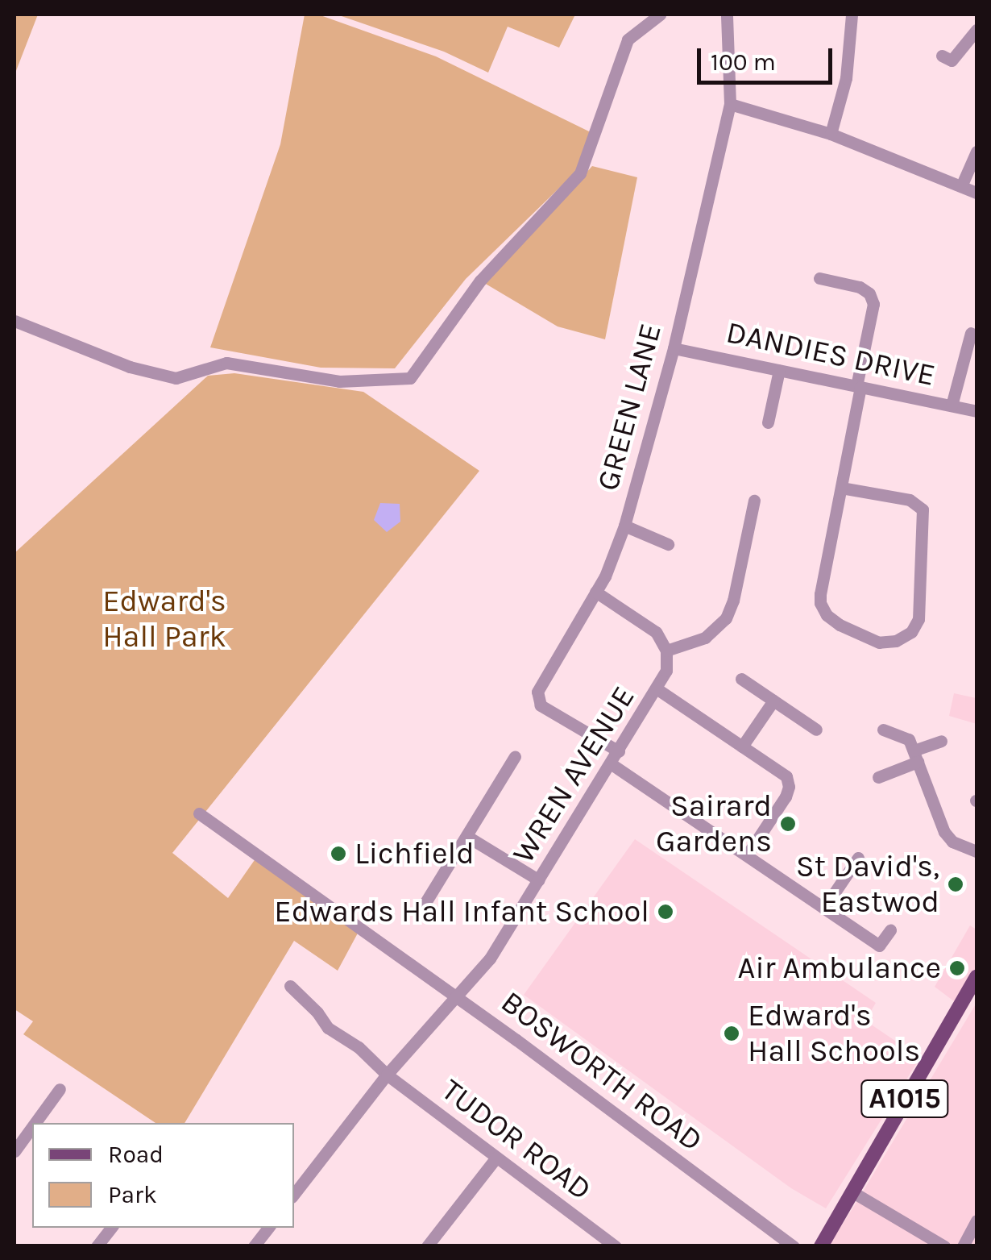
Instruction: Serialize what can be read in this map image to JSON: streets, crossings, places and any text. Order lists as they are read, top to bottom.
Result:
{
  "streets": {
    "main road": ["A1015"],
    "street": [
      "DANDIES DRIVE",
      "GREEN LANE",
      "WREN AVENUE",
      "BOSWORTH ROAD",
      "TUDOR ROAD"
    ]
  },
  "crossings": [
    ["DANDIES DRIVE", "GREEN LANE"],
    ["GREEN LANE", "WREN AVENUE"],
    ["WREN AVENUE", "BOSWORTH ROAD"],
    ["WREN AVENUE", "TUDOR ROAD"]
  ],
  "parks": ["Edward's Hall Park"],
  "places": [
    "Sairard Gardens",
    "Lichfield",
    "St David's, Eastwod",
    "Edwards Hall Infant School",
    "Air Ambulance",
    "Edward's Hall Schools"
  ],
  "legend": ["Road", "Park"],
  "scale_bar": "100 m"
}
